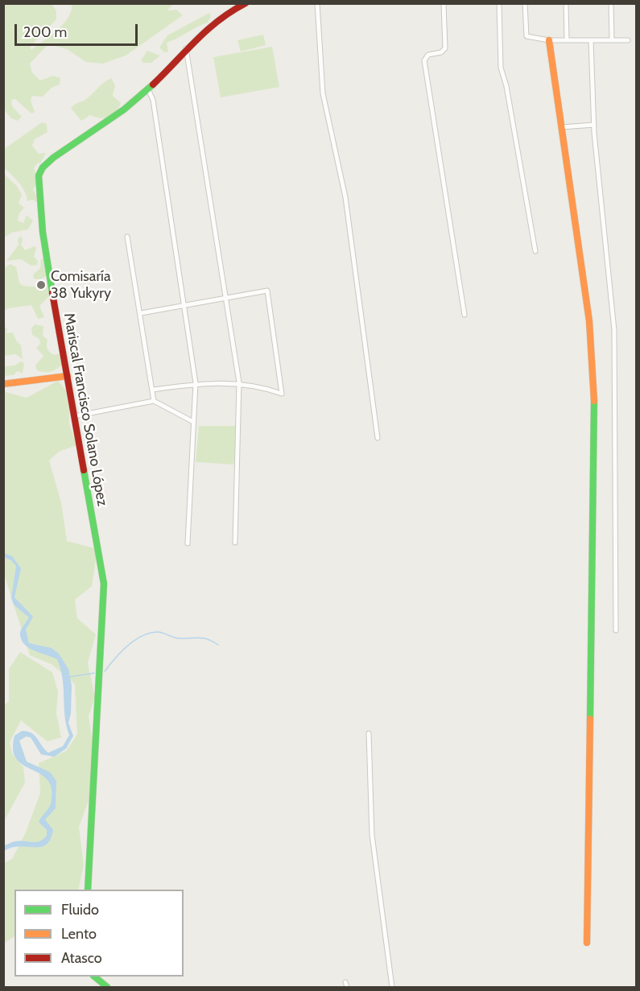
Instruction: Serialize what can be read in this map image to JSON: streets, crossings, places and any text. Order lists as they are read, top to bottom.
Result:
{
  "streets": {
    "street": ["Mariscal Francisco Solano López"]
  },
  "places": ["Comisaría 38 Yukyry"],
  "legend": ["Fluido", "Lento", "Atasco"],
  "scale_bar": "200 m"
}
